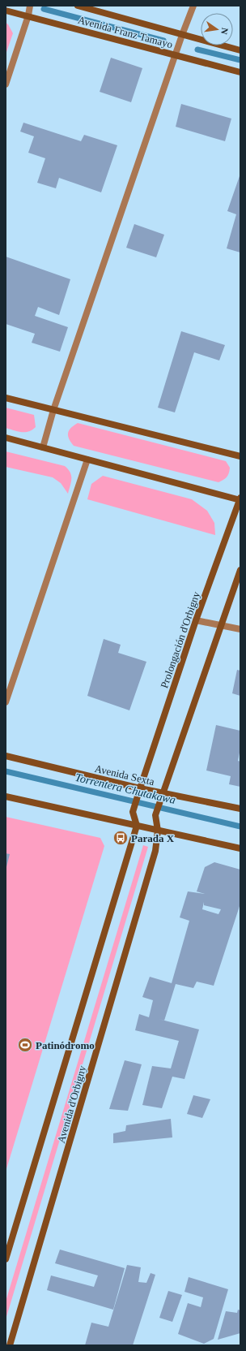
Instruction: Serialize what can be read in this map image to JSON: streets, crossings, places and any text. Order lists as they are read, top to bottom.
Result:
{
  "streets": {
    "main road": [
      "Avenida Franz Tamayo",
      "Prolongación d'Orbigny",
      "Avenida Sexta",
      "Avenida d'Orbigny"
    ]
  },
  "crossings": [
    ["Prolongación d'Orbigny", "Avenida Sexta"],
    ["Avenida Sexta", "Avenida d'Orbigny"]
  ],
  "water": ["Torrentera Chutakawa"],
  "places": {
    "bus stop": ["Parada X"],
    "sports": ["Patinódromo"]
  },
  "north": "right"
}
